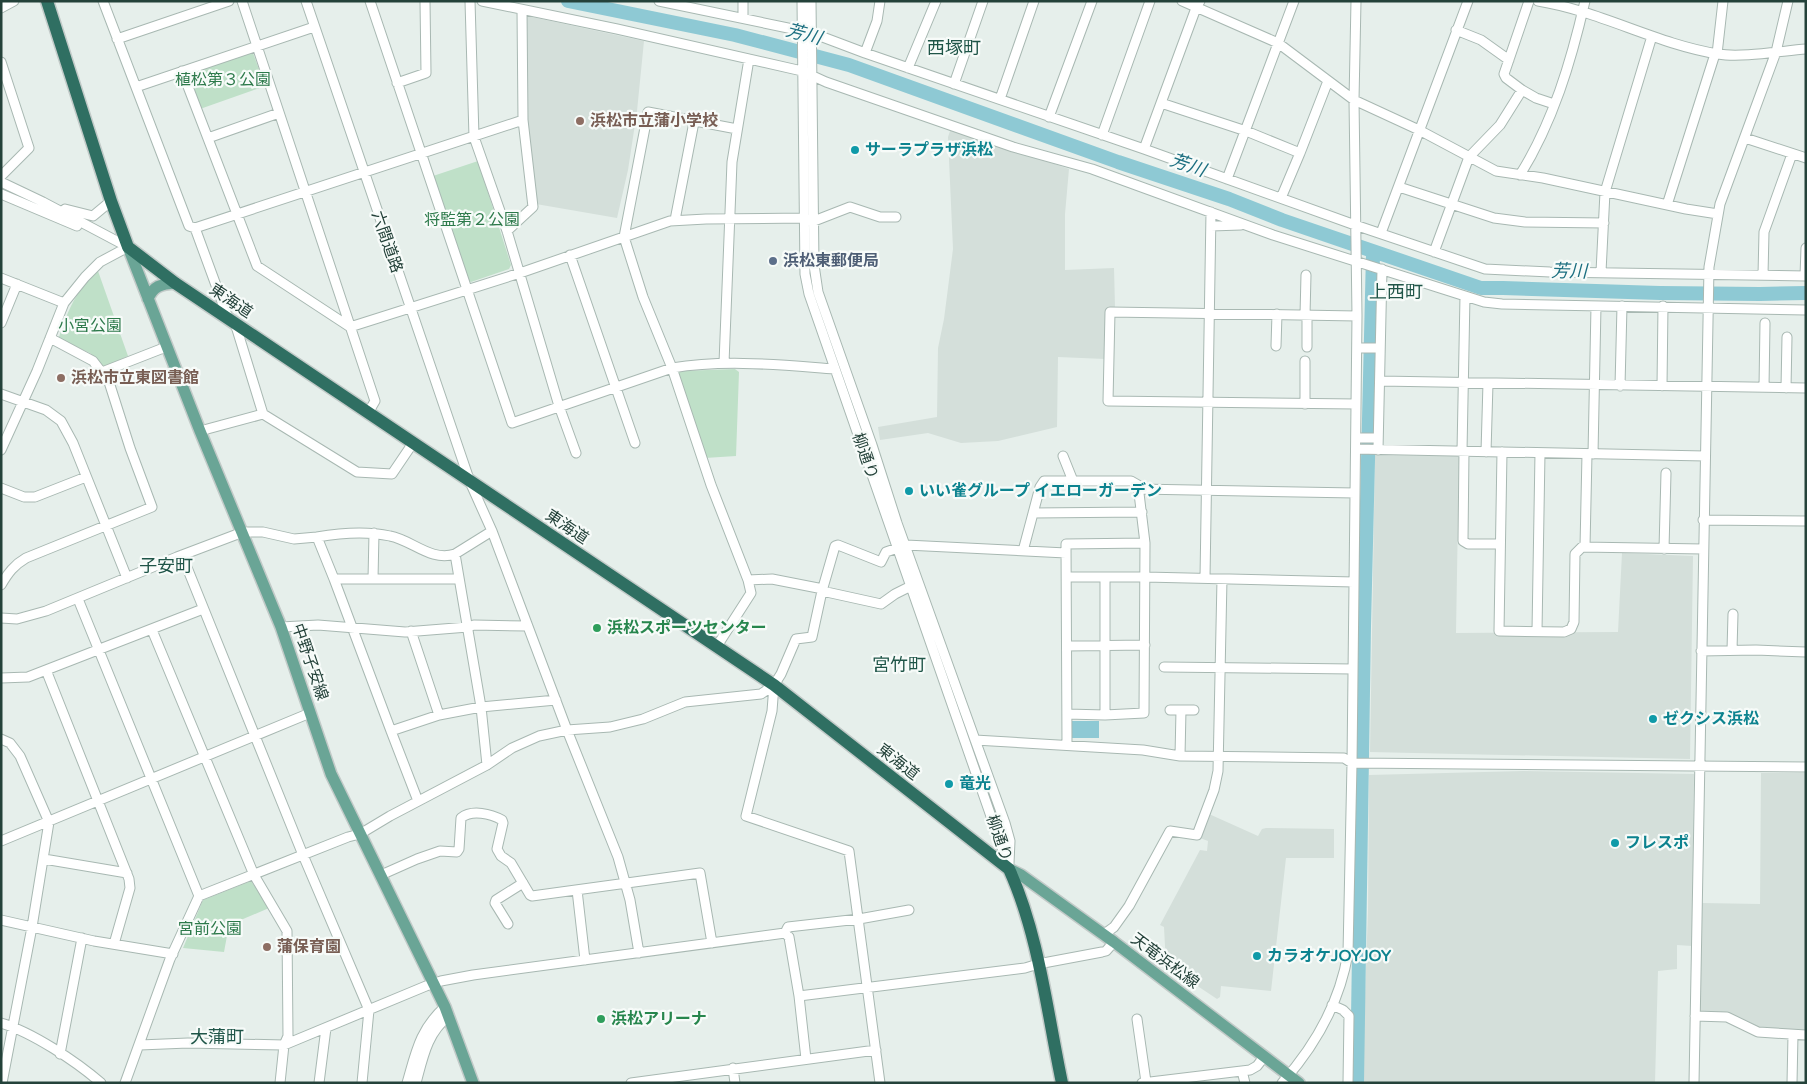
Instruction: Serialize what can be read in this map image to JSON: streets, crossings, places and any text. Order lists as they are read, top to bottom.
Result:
{
  "streets": {
    "highway": ["東海道"],
    "main road": ["中野子安線", "天竜浜松線"],
    "street": ["六間道路", "柳通り"]
  },
  "crossings": [
    ["六間道路", "東海道"],
    ["東海道", "柳通り"],
    ["東海道", "中野子安線"],
    ["東海道", "天竜浜松線"],
    ["柳通り", "天竜浜松線"]
  ],
  "districts": [
    "西塚町",
    "上西町",
    "子安町",
    "宮竹町",
    "大蒲町"
  ],
  "water": ["芳川"],
  "parks": [
    "植松第３公園",
    "将監第２公園",
    "小宮公園",
    "宮前公園"
  ],
  "places": [
    "浜松市立蒲小学校",
    "サーラプラザ浜松",
    "浜松東郵便局",
    "浜松市立東図書館",
    "いい雀グループ イエローガーデン",
    "浜松スポーツセンター",
    "ゼクシス浜松",
    "竜光",
    "フレスポ",
    "蒲保育園",
    "カラオケJOYJOY",
    "浜松アリーナ"
  ]
}
